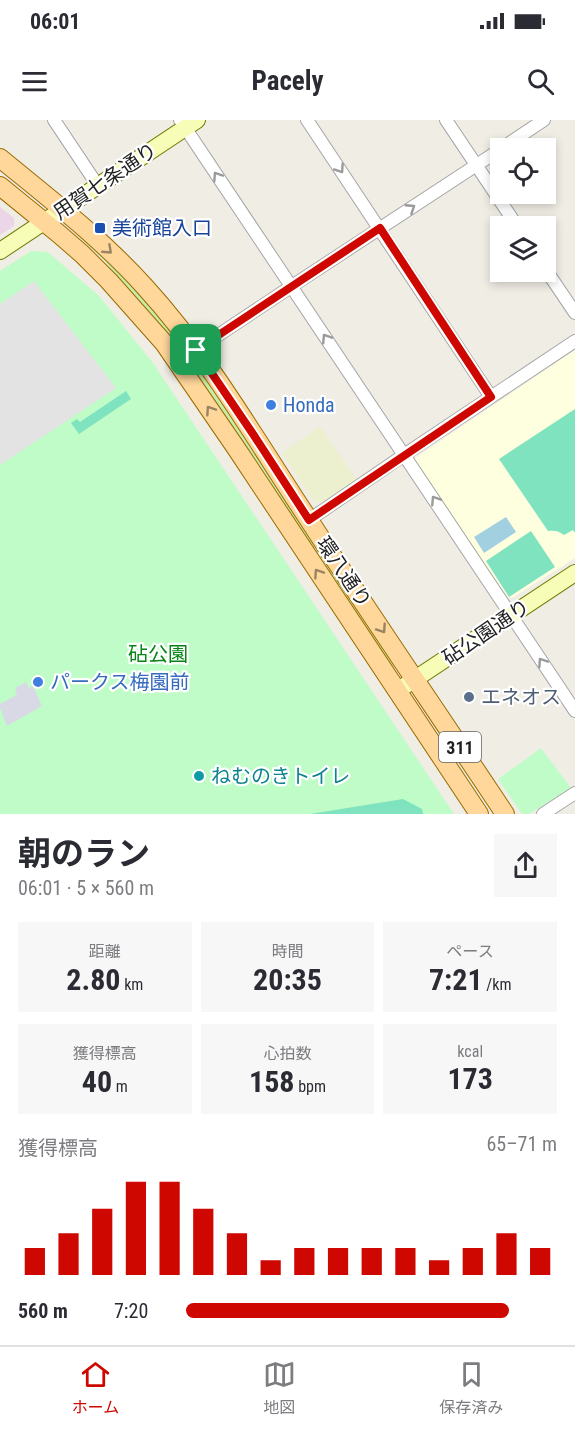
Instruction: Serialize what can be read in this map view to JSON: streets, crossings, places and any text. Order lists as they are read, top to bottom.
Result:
{
  "streets": {
    "main road": ["環八通り", "311"],
    "street": ["用賀七条通り", "砧公園通り"]
  },
  "crossings": [
    ["用賀七条通り", "環八通り"],
    ["環八通り", "砧公園通り"]
  ],
  "parks": ["砧公園"],
  "places": {
    "transit": ["美術館入口"],
    "other": [
      "Honda",
      "パークス梅園前",
      "エネオス",
      "ねむのきトイレ"
    ]
  },
  "page": {
    "status": "06:01",
    "header": "Pacely",
    "heading": ["朝のラン", "06:01 · 5 × 560 m"],
    "stats": [
      ["距離", "2.80 km"],
      ["時間", "20:35"],
      ["ペース", "7:21 /km"],
      ["獲得標高", "40 m"],
      ["心拍数", "158 bpm"],
      ["kcal", "173"]
    ],
    "chart": ["獲得標高", "65–71 m"],
    "list": [
      {
        "name": "560 m",
        "note": "7:20"
      }
    ],
    "tabs": ["ホーム", "地図", "保存済み"]
  }
}
